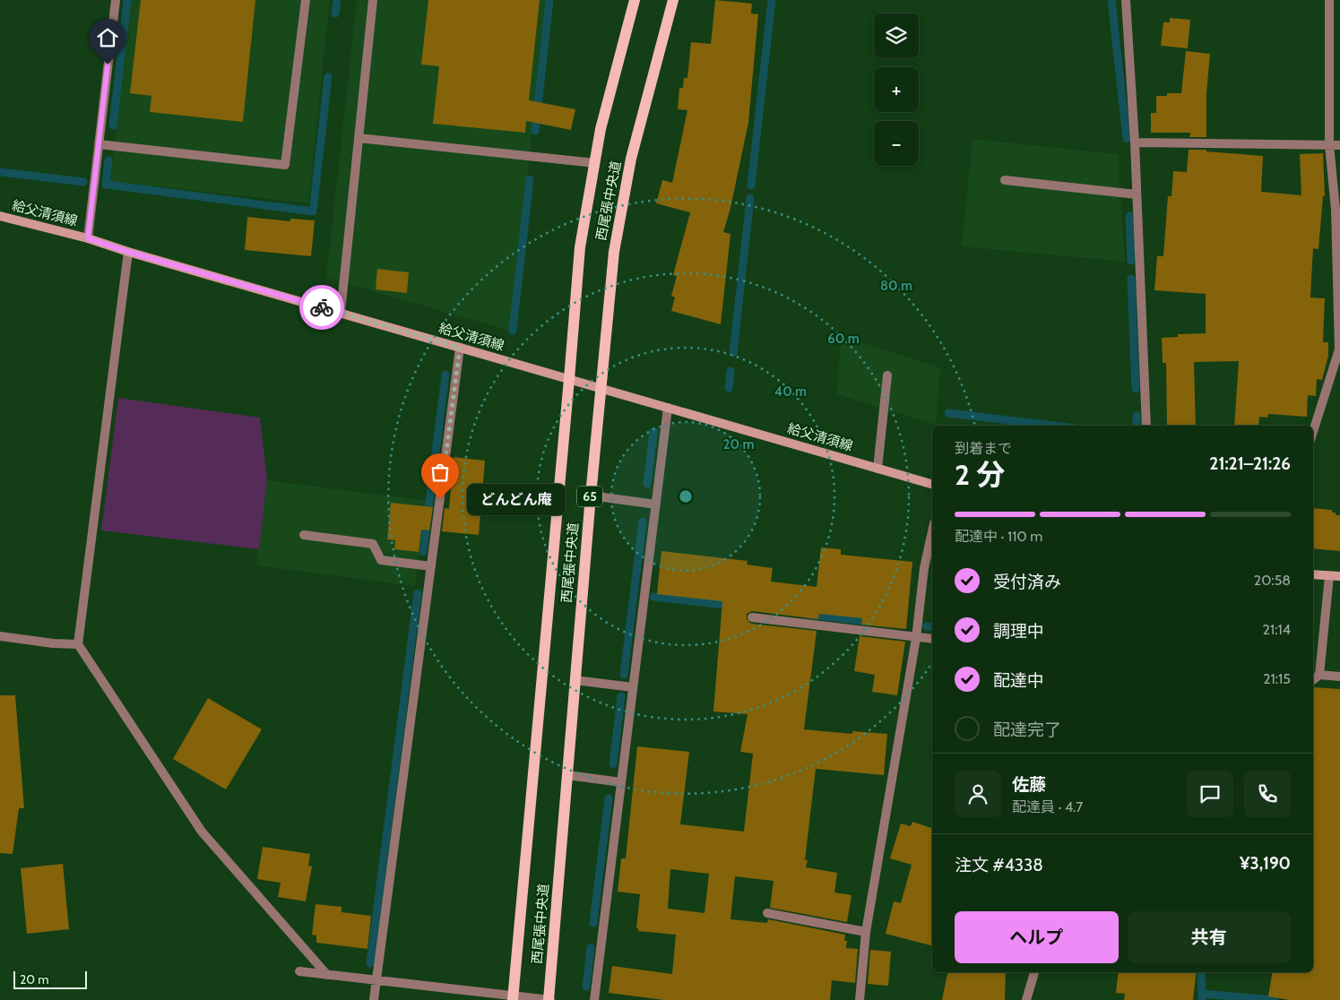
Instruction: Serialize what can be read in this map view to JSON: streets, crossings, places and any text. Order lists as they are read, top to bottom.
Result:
{
  "streets": {
    "main road": ["西尾張中央道", "給父清須線", "65"]
  },
  "crossings": [
    ["西尾張中央道", "給父清須線"]
  ],
  "places": ["どんどん庵"],
  "scale_bar": "20 m",
  "page": {
    "map_buttons": ["+", "−"],
    "heading": ["2 分", "到着まで", "21:21–21:26"],
    "panel": [
      "佐藤",
      "配達員 · 4.7",
      "注文 #4338",
      "¥3,190"
    ],
    "bubble": "どんどん庵",
    "bar": "配達中 · 110 m",
    "list": [
      ["受付済み", "20:58"],
      ["調理中", "21:14"],
      ["配達中", "21:15"],
      "配達完了"
    ],
    "buttons": ["ヘルプ", "共有"],
    "scale": "20 m"
  },
  "rings": [
    "80 m",
    "60 m",
    "40 m",
    "20 m"
  ]
}
